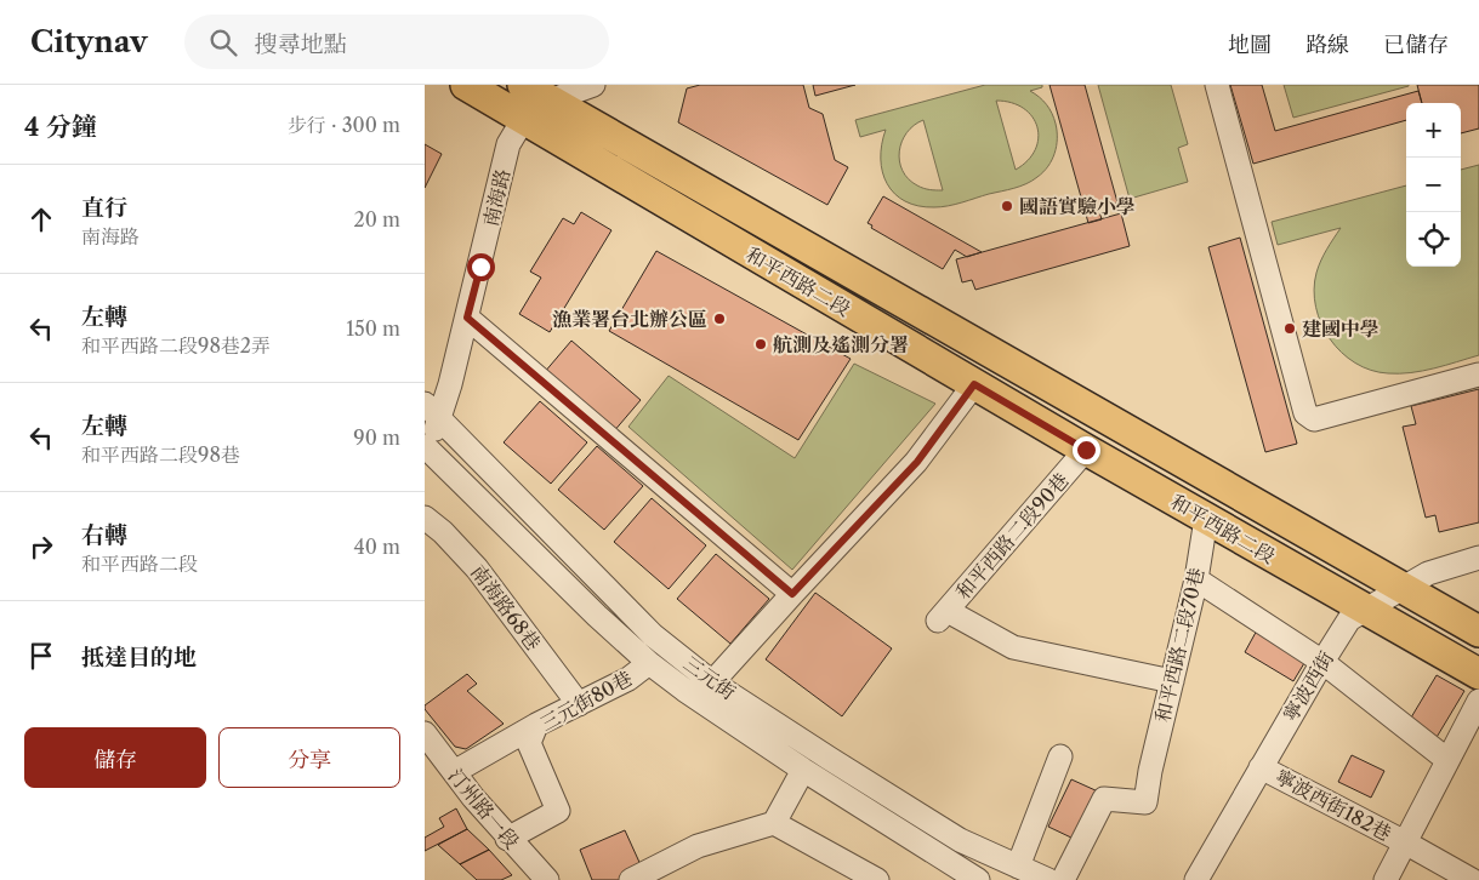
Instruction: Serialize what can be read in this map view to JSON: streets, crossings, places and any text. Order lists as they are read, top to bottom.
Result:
{
  "streets": {
    "main road": ["和平西路二段"],
    "street": [
      "南海路",
      "和平西路二段90巷",
      "南海路68巷",
      "和平西路二段70巷",
      "三元街",
      "寧波西街",
      "三元街80巷",
      "寧波西街182巷",
      "汀州路一段"
    ]
  },
  "crossings": [
    ["南海路", "和平西路二段"],
    ["南海路", "三元街"],
    ["和平西路二段", "和平西路二段90巷"],
    ["和平西路二段", "和平西路二段70巷"],
    ["和平西路二段", "寧波西街"],
    ["和平西路二段90巷", "和平西路二段70巷"],
    ["南海路68巷", "三元街80巷"],
    ["三元街", "三元街80巷"],
    ["寧波西街", "寧波西街182巷"],
    ["三元街80巷", "汀州路一段"]
  ],
  "places": [
    "國語實驗小學",
    "漁業署台北辦公區",
    "建國中學",
    "航測及遙測分署"
  ],
  "page": {
    "header": "Citynav",
    "search": "搜尋地點",
    "nav": ["地圖", "路線", "已儲存"],
    "heading": ["4 分鐘", "步行 · 300 m"],
    "map_buttons": ["+", "−"],
    "list": [
      ["直行", "南海路", "20 m"],
      ["左轉", "和平西路二段98巷2弄", "150 m"],
      ["左轉", "和平西路二段98巷", "90 m"],
      ["右轉", "和平西路二段", "40 m"],
      "抵達目的地"
    ],
    "buttons": ["儲存", "分享"]
  }
}
